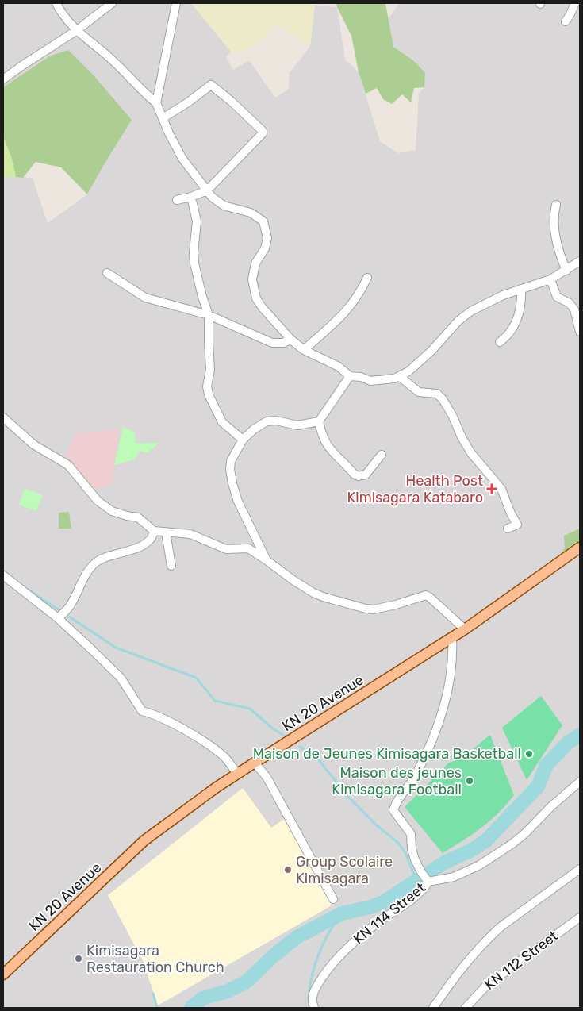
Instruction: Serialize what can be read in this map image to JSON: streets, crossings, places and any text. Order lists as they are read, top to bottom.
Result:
{
  "streets": {
    "main road": ["KN 20 Avenue"],
    "street": ["KN 114 Street", "KN 112 Street"]
  },
  "crossings": [
    ["KN 20 Avenue", "KN 114 Street"]
  ],
  "places": {
    "health": ["Health Post Kimisagara Katabaro"],
    "other": [
      "Maison de Jeunes Kimisagara Basketball",
      "Maison des jeunes Kimisagara Football",
      "Group Scolaire Kimisagara",
      "Kimisagara Restauration Church"
    ]
  }
}
